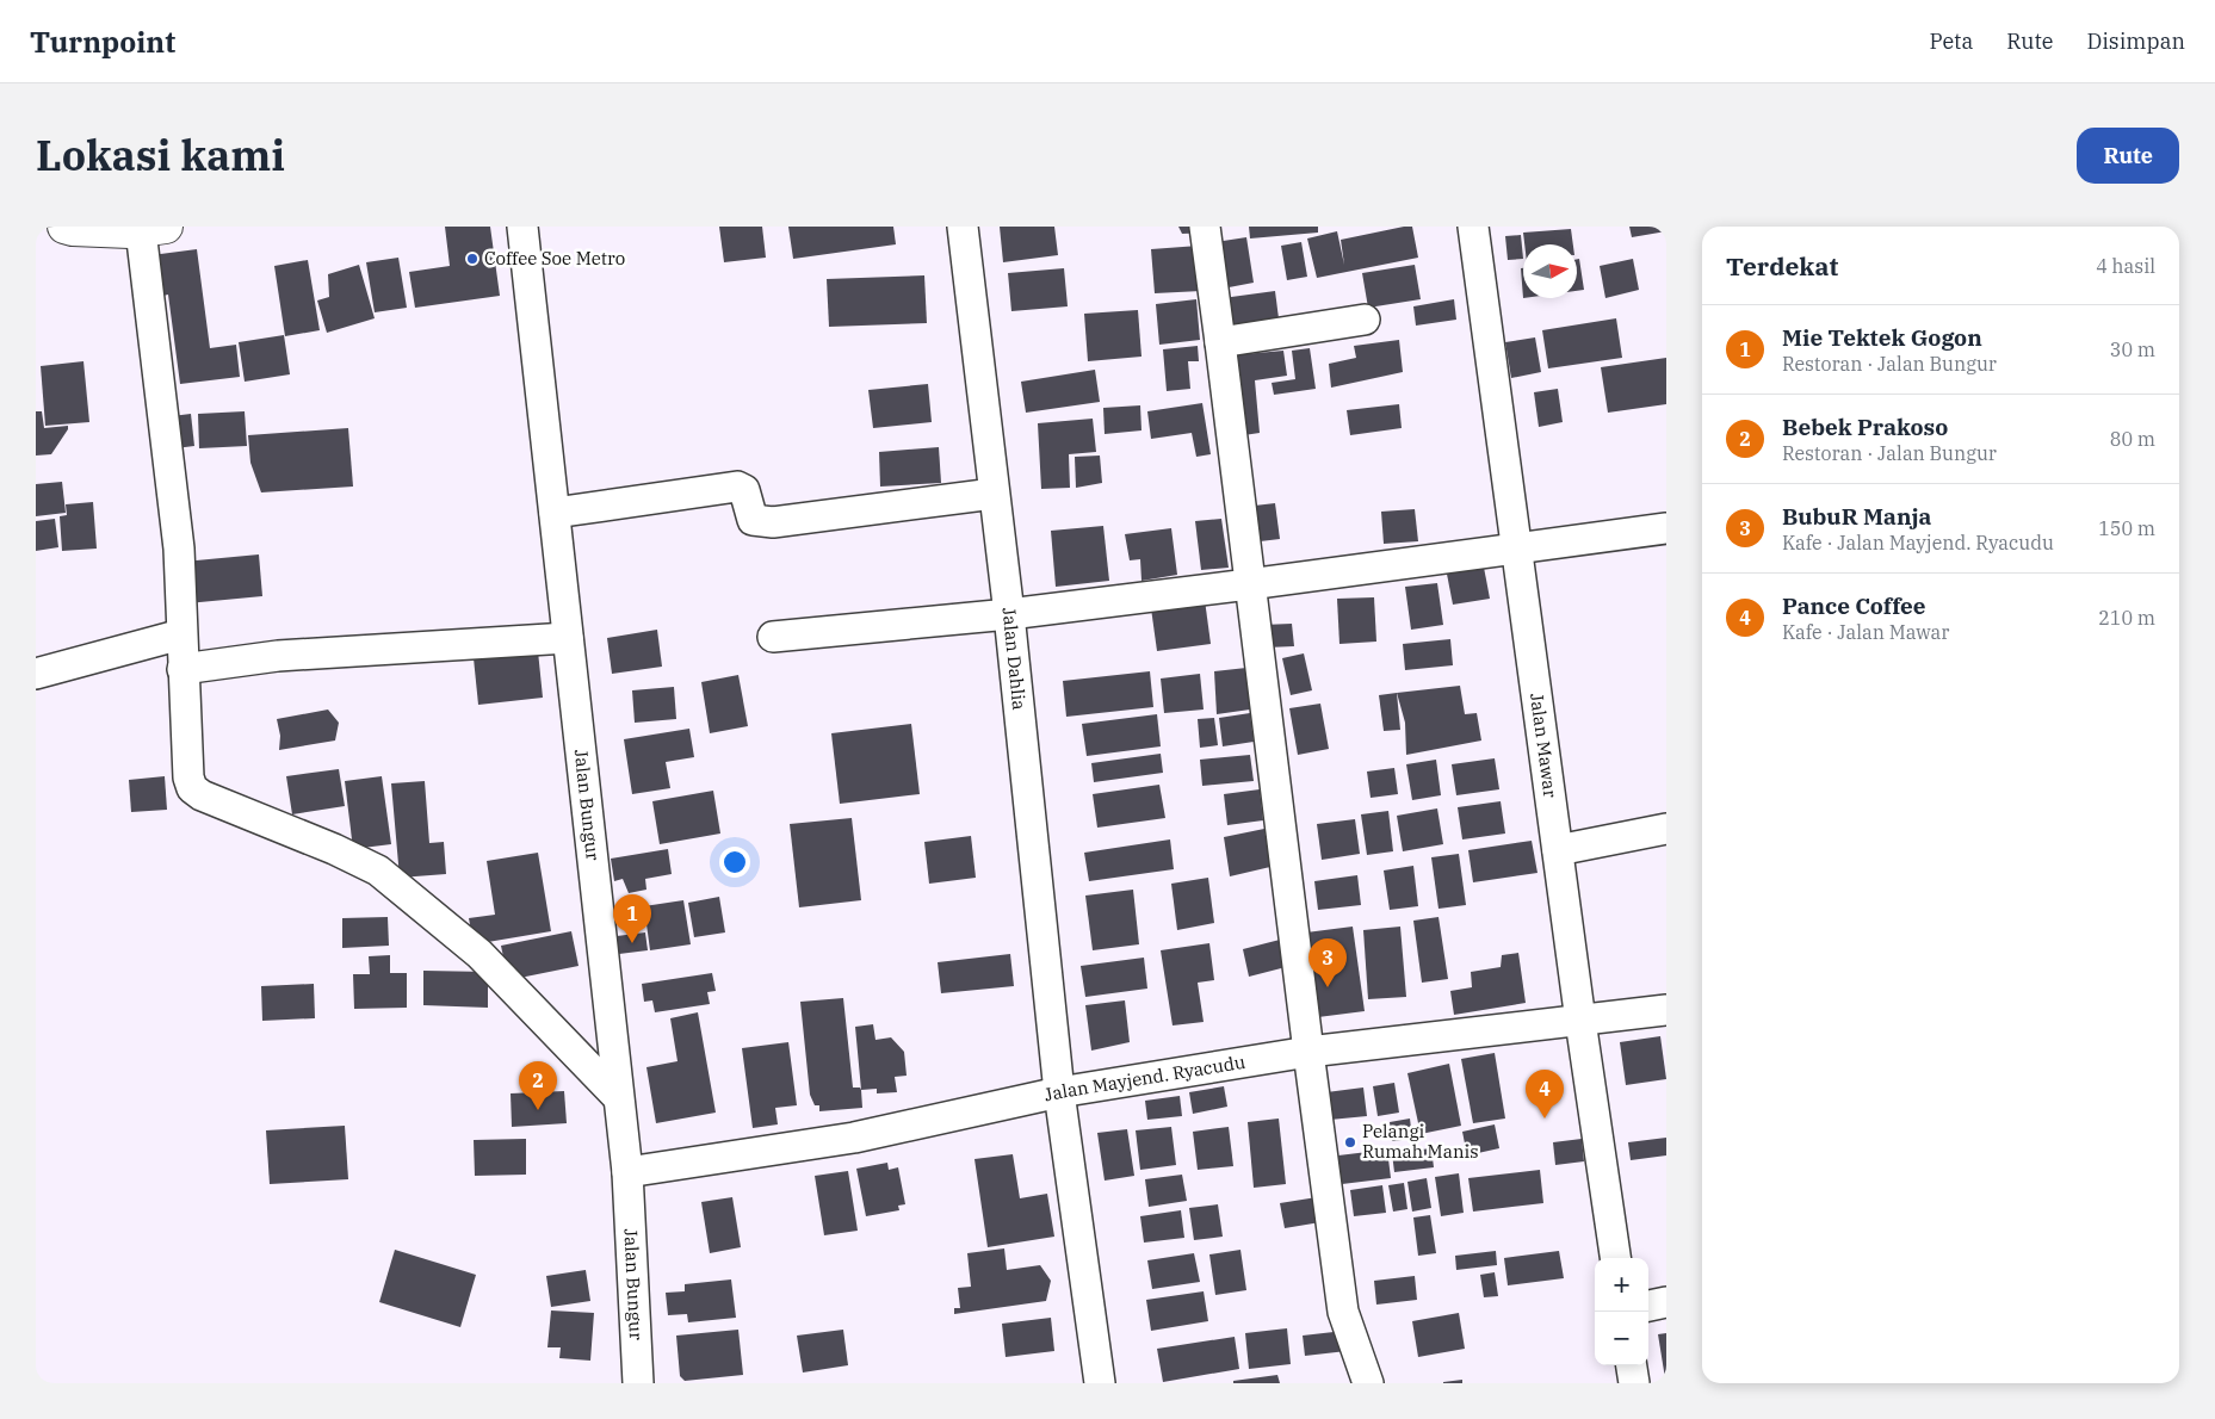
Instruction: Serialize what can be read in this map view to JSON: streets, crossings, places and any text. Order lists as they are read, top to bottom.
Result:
{
  "streets": {
    "street": [
      "Jalan Dahlia",
      "Jalan Mawar",
      "Jalan Bungur",
      "Jalan Mayjend. Ryacudu"
    ]
  },
  "crossings": [
    ["Jalan Dahlia", "Jalan Mayjend. Ryacudu"],
    ["Jalan Mawar", "Jalan Mayjend. Ryacudu"],
    ["Jalan Bungur", "Jalan Mayjend. Ryacudu"]
  ],
  "places": ["Coffee Soe Metro", "Pelangi Rumah Manis"],
  "north": "right",
  "page": {
    "header": "Turnpoint",
    "nav": ["Peta", "Rute", "Disimpan"],
    "title": "Lokasi kami",
    "buttons": "Rute",
    "heading": ["Terdekat", "4 hasil"],
    "list": [
      {
        "mark": "1",
        "name": "Mie Tektek Gogon",
        "note": "Restoran · Jalan Bungur",
        "value": "30 m"
      },
      {
        "mark": "2",
        "name": "Bebek Prakoso",
        "note": "Restoran · Jalan Bungur",
        "value": "80 m"
      },
      {
        "mark": "3",
        "name": "BubuR Manja",
        "note": "Kafe · Jalan Mayjend. Ryacudu",
        "value": "150 m"
      },
      {
        "mark": "4",
        "name": "Pance Coffee",
        "note": "Kafe · Jalan Mawar",
        "value": "210 m"
      }
    ],
    "pins": [
      "1",
      "3",
      "2",
      "4"
    ],
    "map_buttons": ["+", "−"]
  }
}
